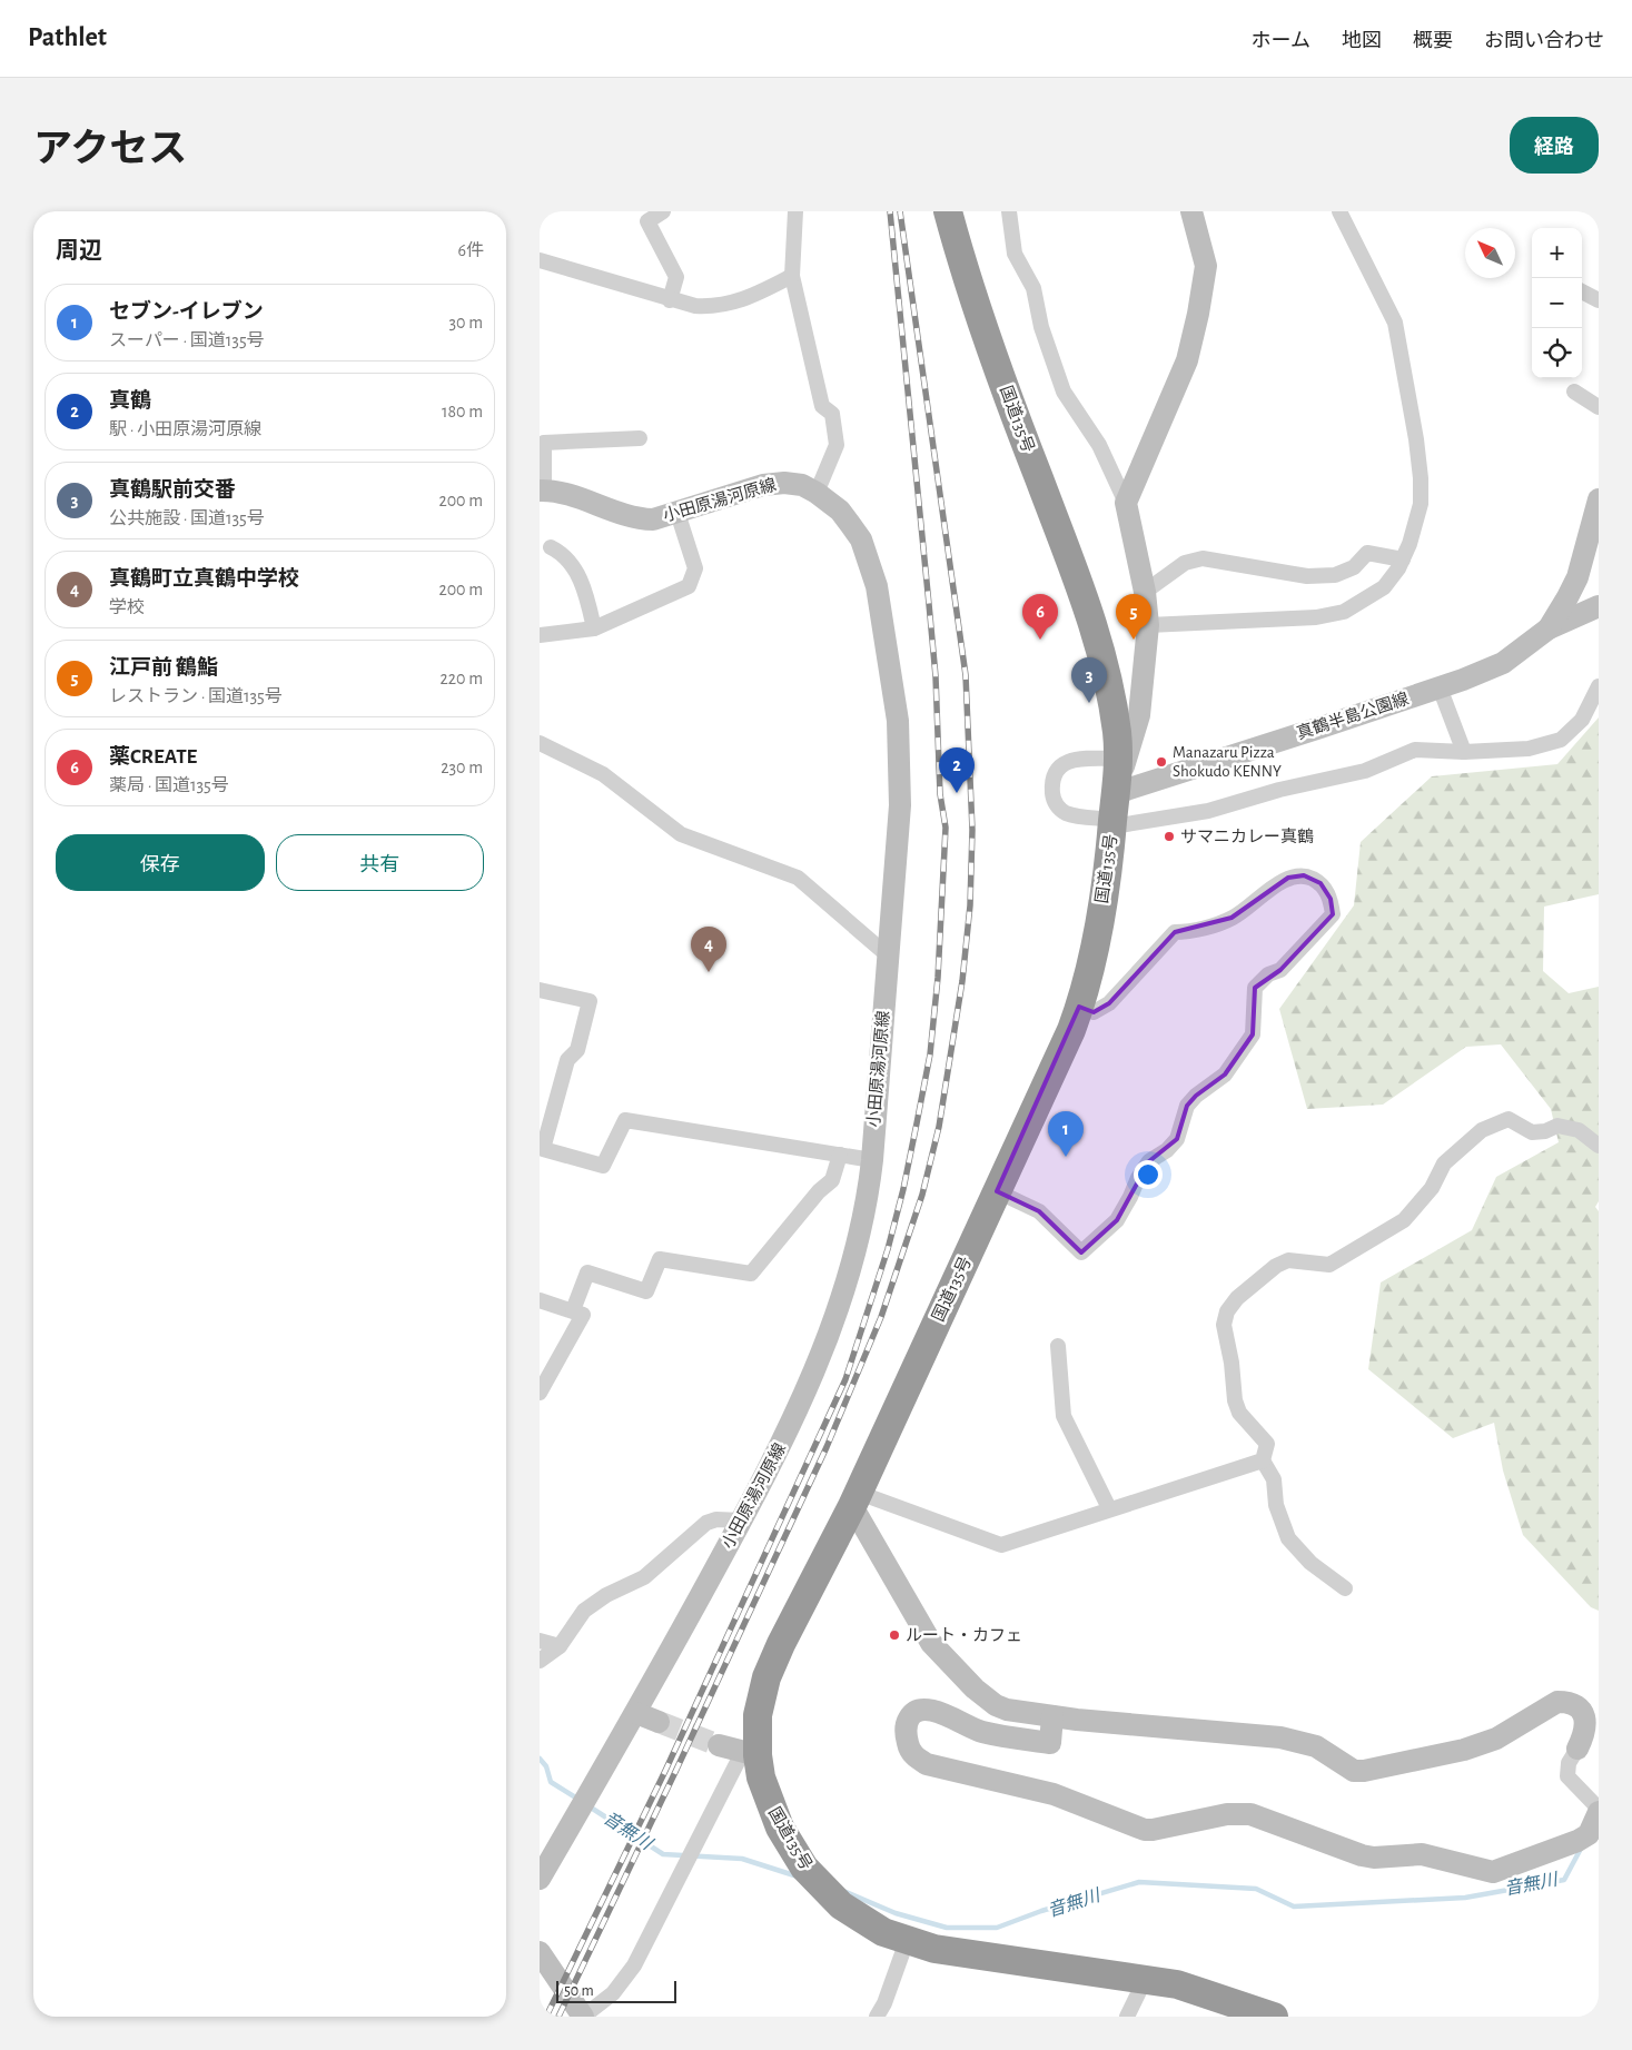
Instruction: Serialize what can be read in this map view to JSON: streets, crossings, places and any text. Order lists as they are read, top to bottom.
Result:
{
  "streets": {
    "highway": ["国道135号"],
    "main road": ["小田原湯河原線", "真鶴半島公園線"]
  },
  "crossings": [
    ["国道135号", "真鶴半島公園線"]
  ],
  "water": ["音無川"],
  "places": ["Manazaru Pizza Shokudo KENNY", "サマニカレー真鶴", "ルート・カフェ"],
  "scale_bar": "50 m",
  "north": "top left",
  "page": {
    "header": "Pathlet",
    "nav": [
      "ホーム",
      "地図",
      "概要",
      "お問い合わせ"
    ],
    "title": "アクセス",
    "buttons": [
      "経路",
      ["保存", "共有"]
    ],
    "heading": ["周辺", "6件"],
    "map_buttons": ["+", "−"],
    "list": [
      {
        "mark": "1",
        "name": "セブン-イレブン",
        "note": "スーパー · 国道135号",
        "value": "30 m"
      },
      {
        "mark": "2",
        "name": "真鶴",
        "note": "駅 · 小田原湯河原線",
        "value": "180 m"
      },
      {
        "mark": "3",
        "name": "真鶴駅前交番",
        "note": "公共施設 · 国道135号",
        "value": "200 m"
      },
      {
        "mark": "4",
        "name": "真鶴町立真鶴中学校",
        "note": "学校",
        "value": "200 m"
      },
      {
        "mark": "5",
        "name": "江戸前 鶴鮨",
        "note": "レストラン · 国道135号",
        "value": "220 m"
      },
      {
        "mark": "6",
        "name": "薬CREATE",
        "note": "薬局 · 国道135号",
        "value": "230 m"
      }
    ],
    "pins": [
      "5",
      "6",
      "3",
      "2",
      "4",
      "1"
    ],
    "scale": "50 m"
  }
}
